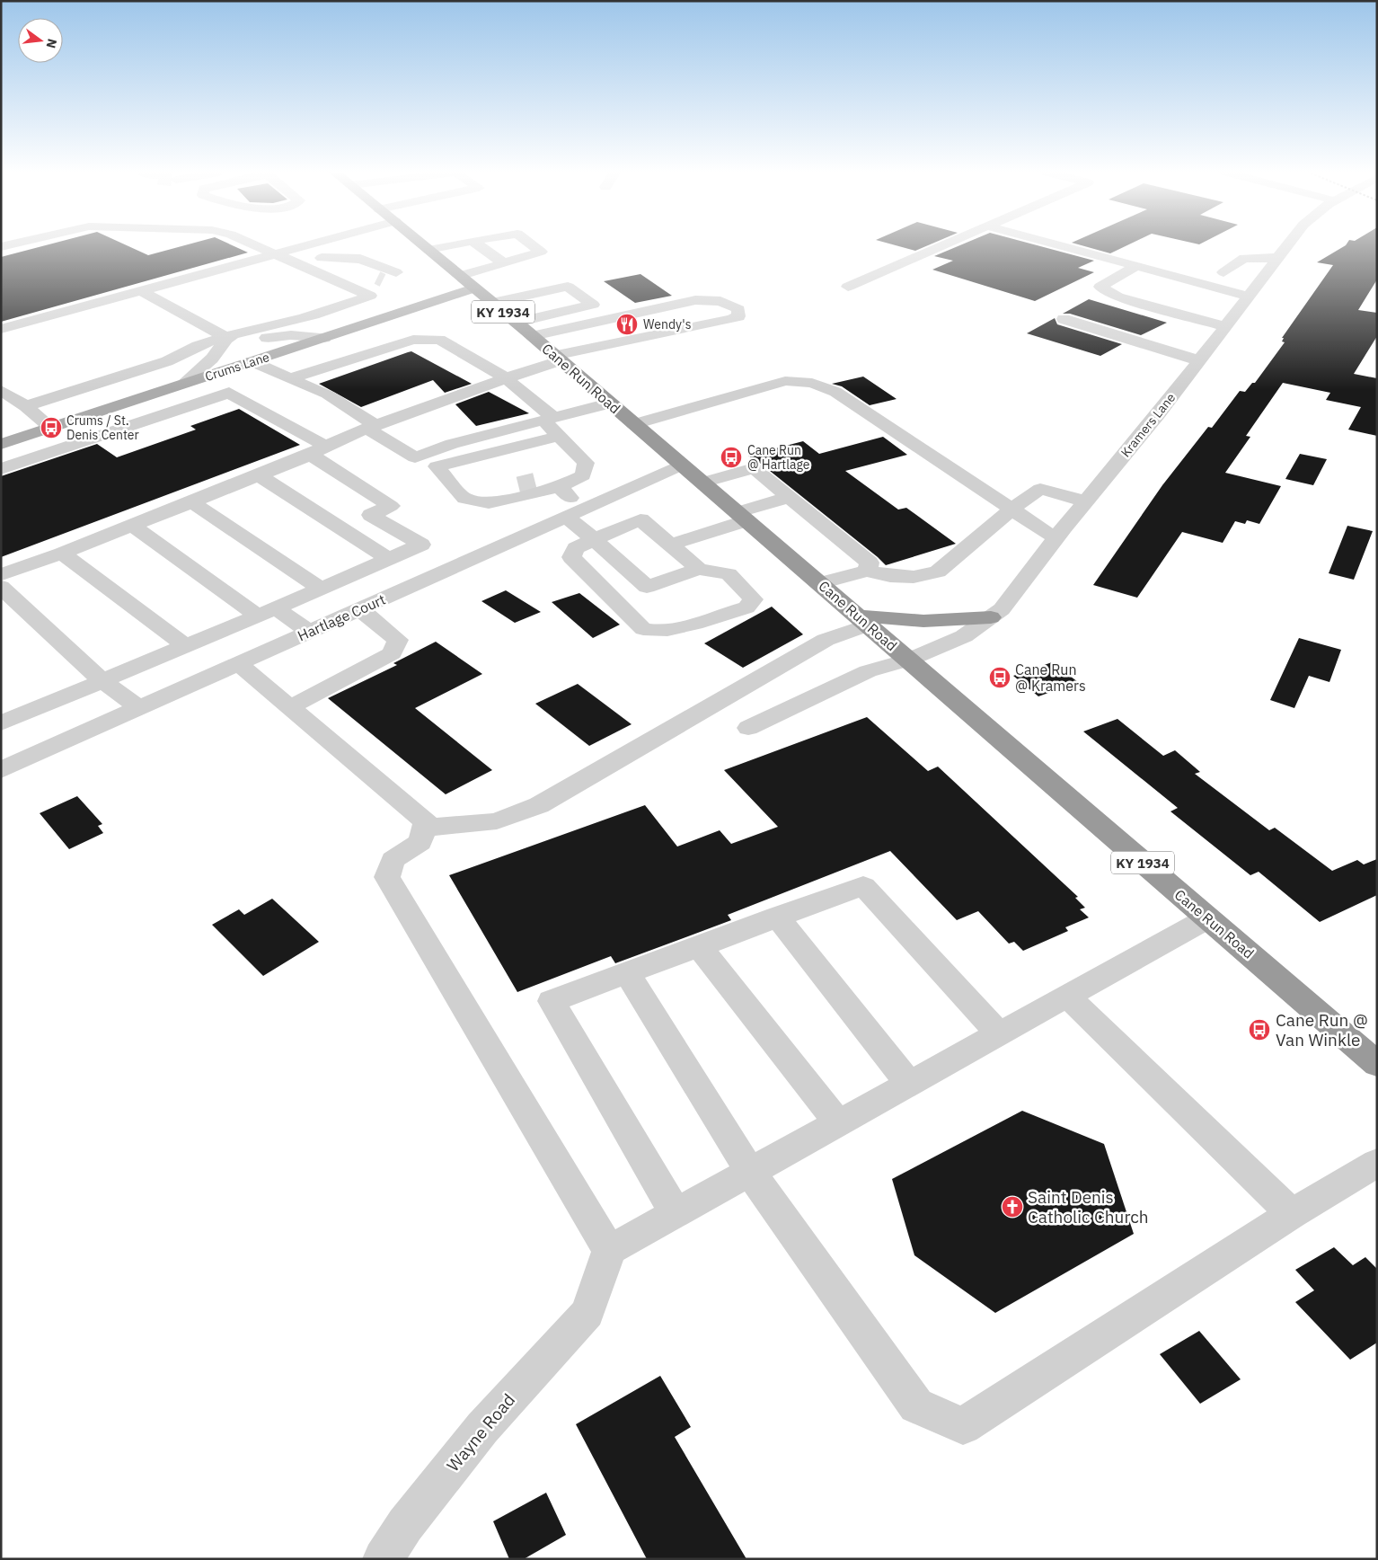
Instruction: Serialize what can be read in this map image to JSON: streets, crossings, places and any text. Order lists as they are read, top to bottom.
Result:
{
  "streets": {
    "highway": ["KY 1934", "Cane Run Road"],
    "main road": ["Crums Lane"],
    "street": ["Kramers Lane", "Hartlage Court", "Wayne Road"]
  },
  "crossings": [
    ["Crums Lane", "Cane Run Road"],
    ["Cane Run Road", "Kramers Lane"],
    ["Cane Run Road", "Hartlage Court"]
  ],
  "places": {
    "restaurant": ["Wendy's"],
    "bus stop": [
      "Crums / St. Denis Center",
      "Cane Run @ Hartlage",
      "Cane Run @ Kramers",
      "Cane Run @ Van Winkle"
    ],
    "church": ["Saint Denis Catholic Church"]
  },
  "north": "right"
}
